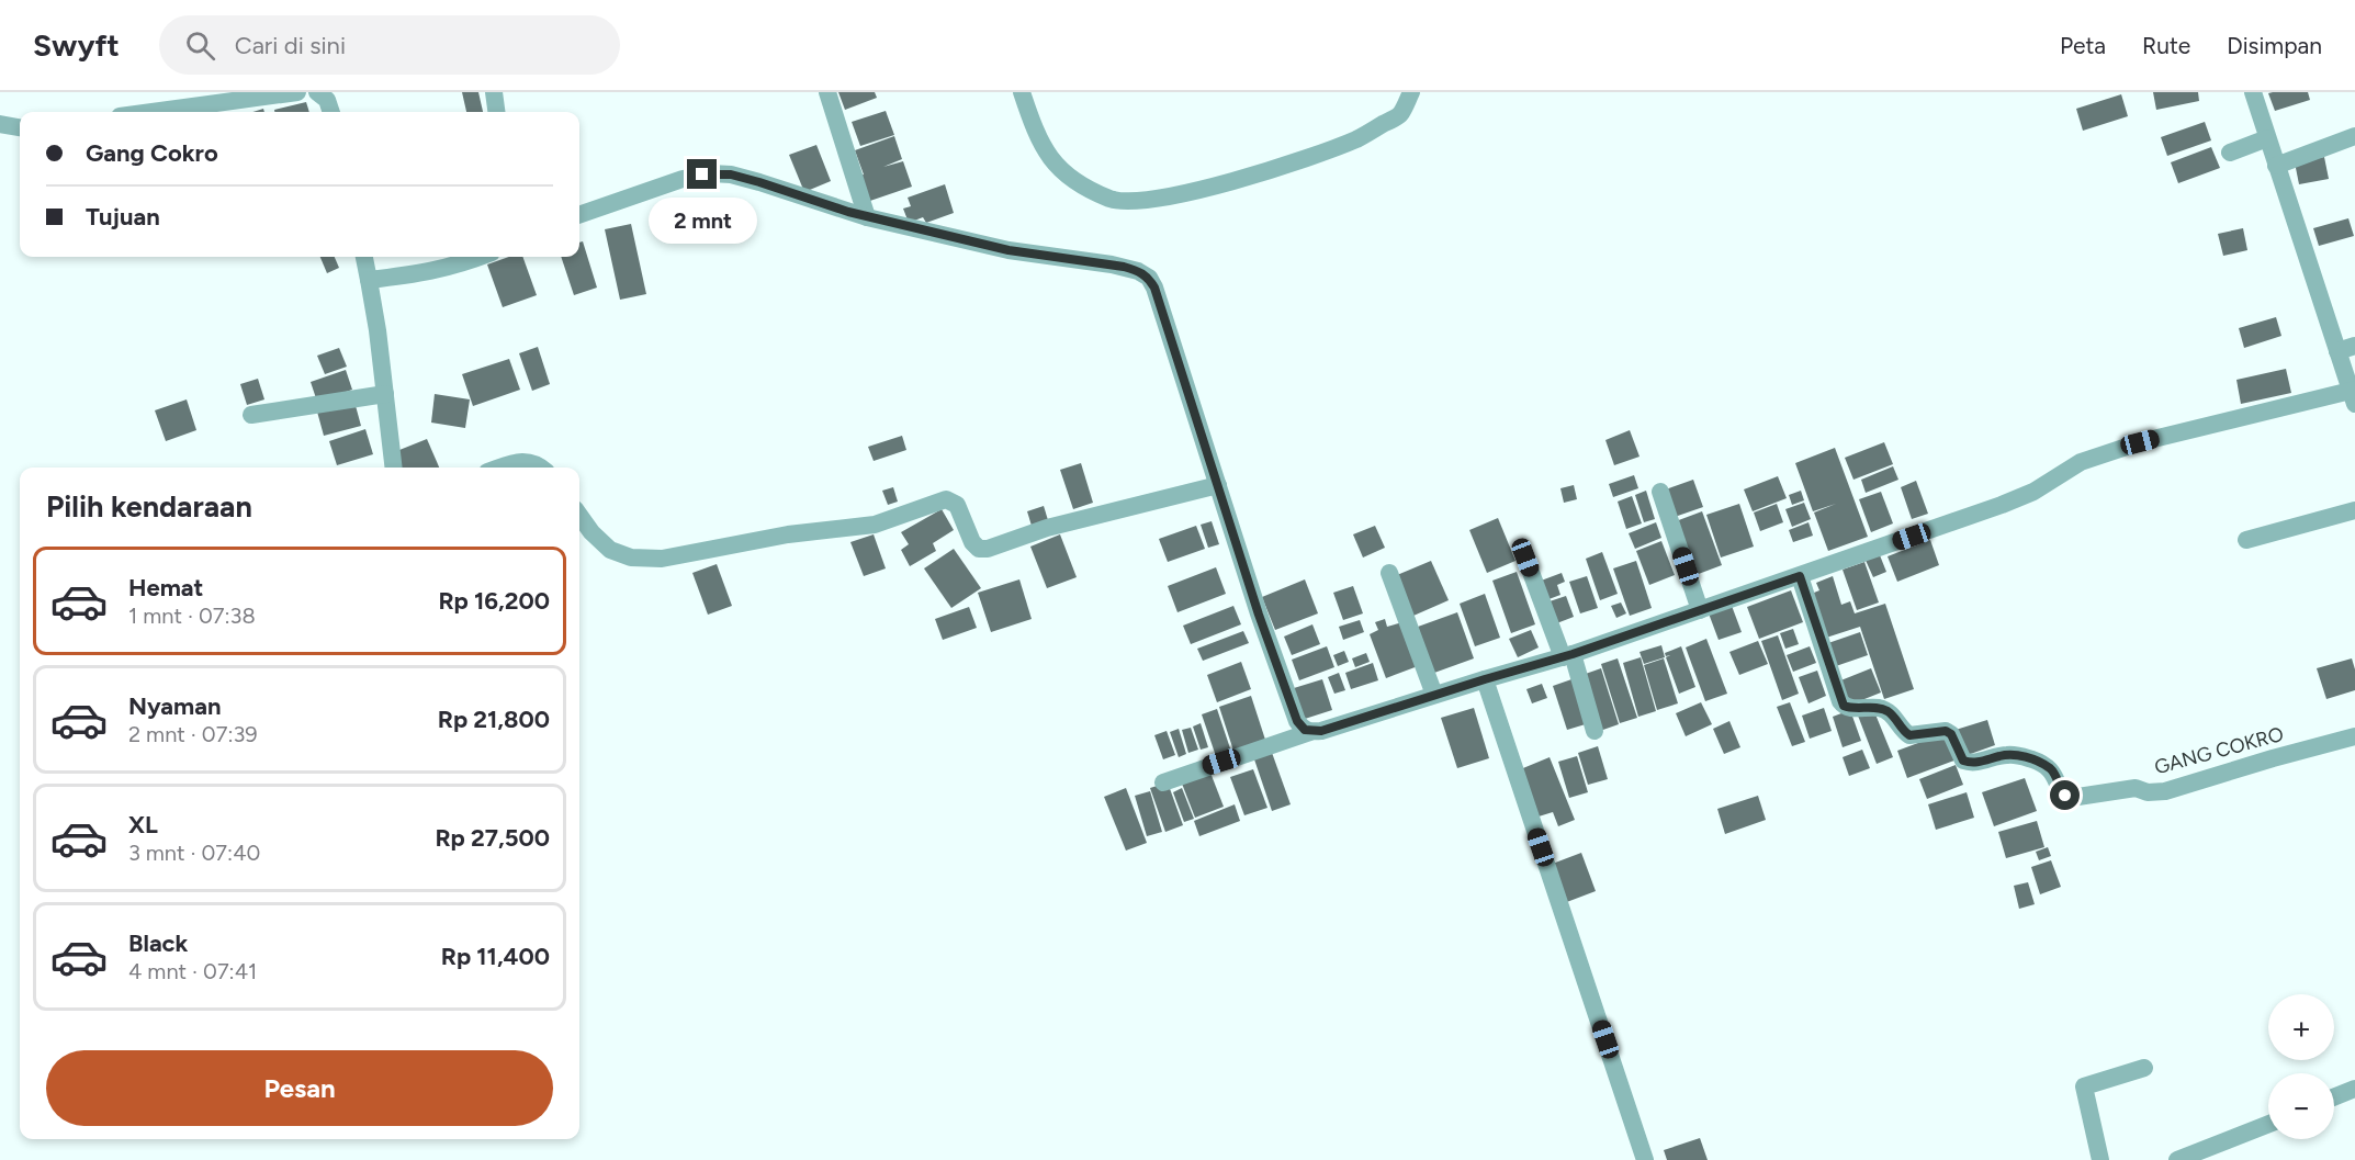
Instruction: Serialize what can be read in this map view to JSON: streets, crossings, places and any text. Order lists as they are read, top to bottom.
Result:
{
  "streets": {
    "street": ["GANG COKRO"]
  },
  "page": {
    "header": "Swyft",
    "search": "Cari di sini",
    "nav": ["Peta", "Rute", "Disimpan"],
    "banner": ["Gang Cokro", "Tujuan"],
    "bubble": "2 mnt",
    "heading": "Pilih kendaraan",
    "list": [
      {
        "name": "Hemat",
        "note": "1 mnt · 07:38",
        "value": "Rp 16,200"
      },
      {
        "name": "Nyaman",
        "note": "2 mnt · 07:39",
        "value": "Rp 21,800"
      },
      {
        "name": "XL",
        "note": "3 mnt · 07:40",
        "value": "Rp 27,500"
      },
      {
        "name": "Black",
        "note": "4 mnt · 07:41",
        "value": "Rp 11,400"
      }
    ],
    "map_buttons": ["+", "−"],
    "buttons": "Pesan"
  }
}
